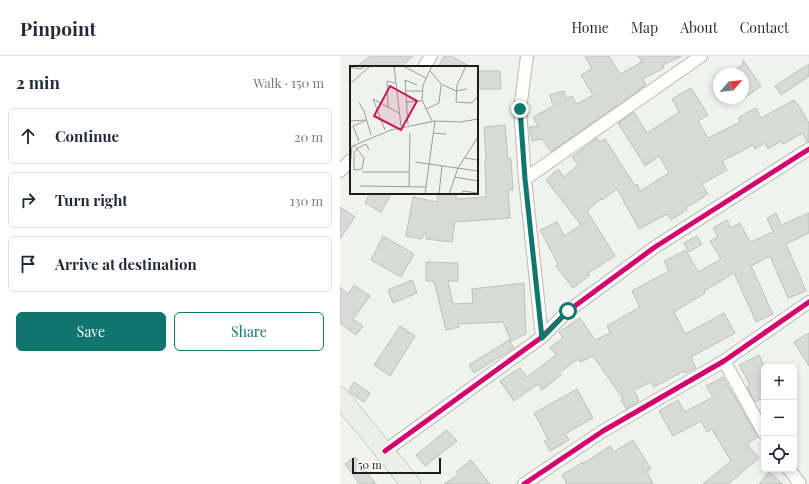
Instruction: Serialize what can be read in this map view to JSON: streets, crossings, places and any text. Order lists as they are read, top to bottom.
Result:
{
  "scale_bar": "50 m",
  "north": "top right",
  "page": {
    "header": "Pinpoint",
    "nav": [
      "Home",
      "Map",
      "About",
      "Contact"
    ],
    "heading": ["2 min", "Walk · 150 m"],
    "list": [
      ["Continue", "20 m"],
      ["Turn right", "130 m"],
      "Arrive at destination"
    ],
    "buttons": ["Save", "Share"],
    "map_buttons": ["+", "−"],
    "scale": "50 m"
  }
}
